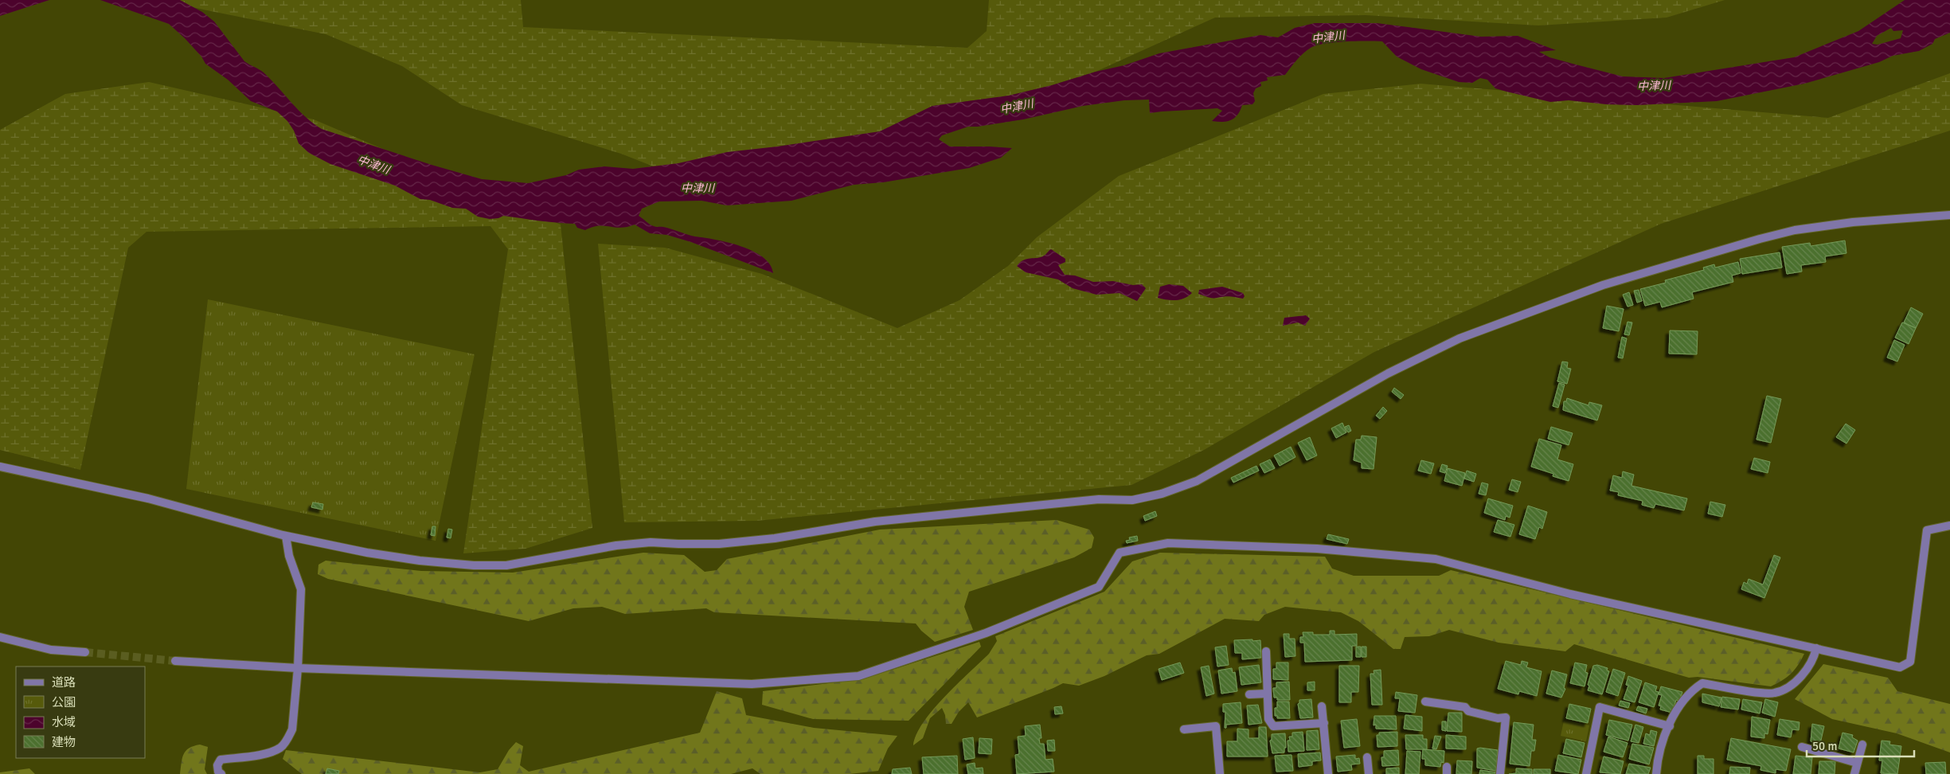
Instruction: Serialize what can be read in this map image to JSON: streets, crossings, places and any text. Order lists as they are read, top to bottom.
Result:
{
  "water": ["中津川"],
  "legend": [
    "道路",
    "公園",
    "水域",
    "建物"
  ],
  "scale_bar": "50 m"
}
